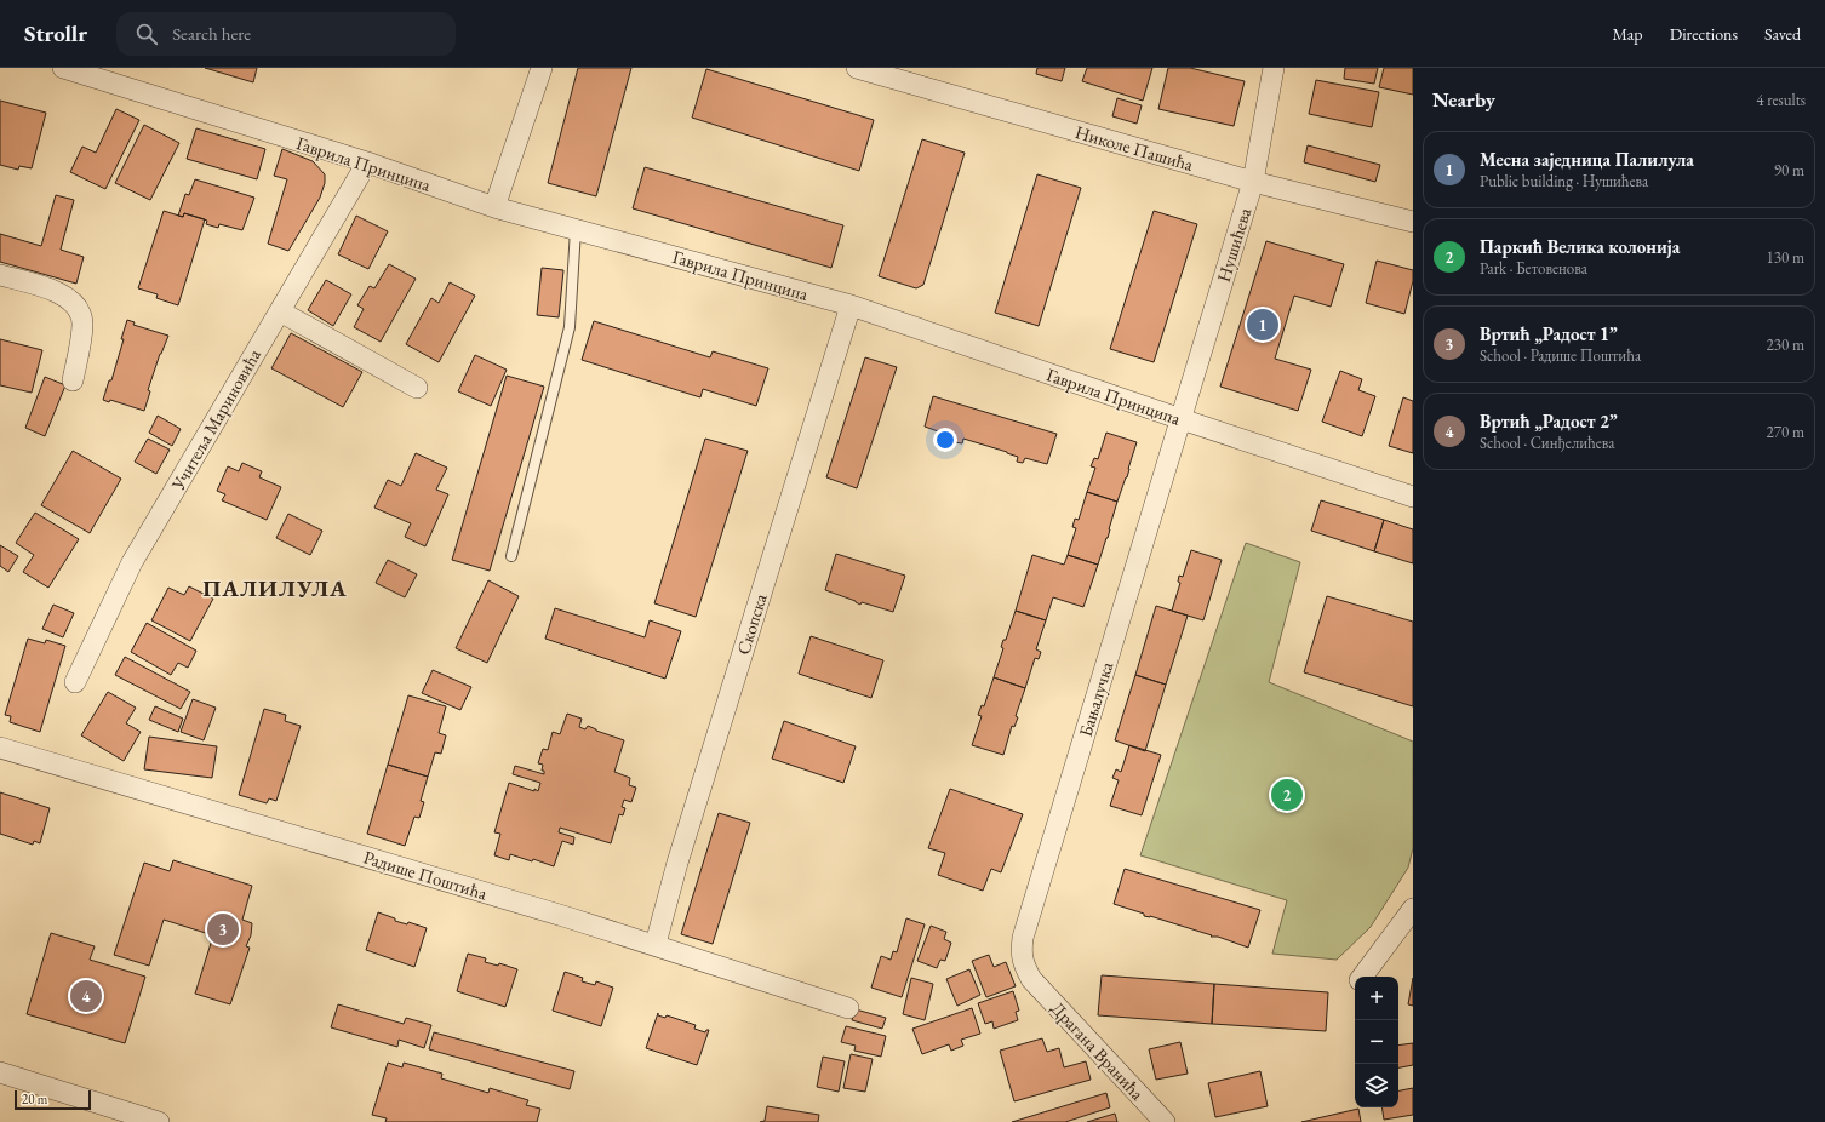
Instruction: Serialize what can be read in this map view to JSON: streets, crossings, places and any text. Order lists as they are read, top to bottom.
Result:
{
  "streets": {
    "street": [
      "Николе Пашића",
      "Гаврила Принципа",
      "Нушићева",
      "Учитеља Мариновића",
      "Скопска",
      "Бањалучка",
      "Радише Поштића",
      "Драгана Вранића"
    ]
  },
  "crossings": [
    ["Николе Пашића", "Нушићева"],
    ["Гаврила Принципа", "Нушићева"],
    ["Гаврила Принципа", "Учитеља Мариновића"],
    ["Гаврила Принципа", "Скопска"],
    ["Гаврила Принципа", "Бањалучка"],
    ["Нушићева", "Бањалучка"],
    ["Скопска", "Радише Поштића"],
    ["Бањалучка", "Драгана Вранића"]
  ],
  "districts": ["ПАЛИЛУЛА"],
  "scale_bar": "20 m",
  "page": {
    "header": "Strollr",
    "search": "Search here",
    "nav": ["Map", "Directions", "Saved"],
    "heading": ["Nearby", "4 results"],
    "list": [
      {
        "mark": "1",
        "name": "Месна заједница Палилула",
        "note": "Public building · Нушићева",
        "value": "90 m"
      },
      {
        "mark": "2",
        "name": "Паркић Велика колонија",
        "note": "Park · Бетовенова",
        "value": "130 m"
      },
      {
        "mark": "3",
        "name": "Вртић „Радост 1”",
        "note": "School · Радише Поштића",
        "value": "230 m"
      },
      {
        "mark": "4",
        "name": "Вртић „Радост 2”",
        "note": "School · Синђелићева",
        "value": "270 m"
      }
    ],
    "pins": [
      "1",
      "2",
      "3",
      "4"
    ],
    "map_buttons": ["+", "−"],
    "scale": "20 m"
  }
}
